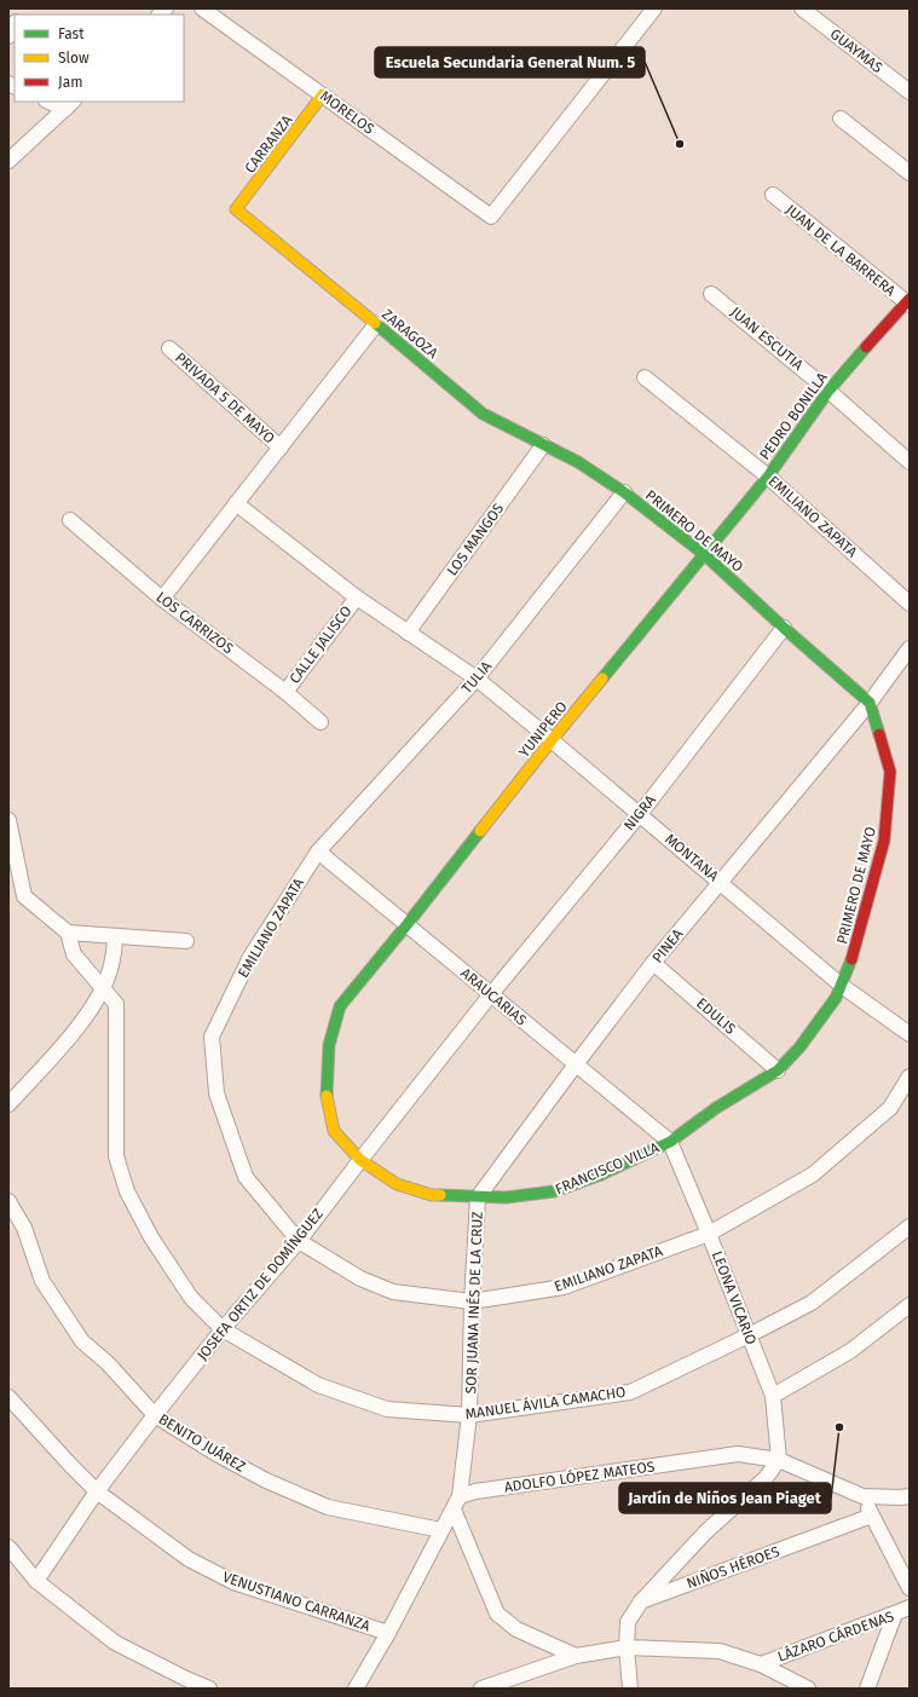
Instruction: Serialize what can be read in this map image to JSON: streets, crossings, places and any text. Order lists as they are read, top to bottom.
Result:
{
  "streets": {
    "street": [
      "GUAYMAS",
      "MORELOS",
      "CARRANZA",
      "JUAN DE LA BARRERA",
      "ZARAGOZA",
      "JUAN ESCUTIA",
      "PRIVADA 5 DE MAYO",
      "PEDRO BONILLA",
      "EMILIANO ZAPATA",
      "PRIMERO DE MAYO",
      "LOS MANGOS",
      "LOS CARRIZOS",
      "CALLE JALISCO",
      "TULIA",
      "YUNIPERO",
      "NIGRA",
      "MONTANA",
      "PINEA",
      "ARAUCARIAS",
      "EDULIS",
      "FRANCISCO VILLA",
      "JOSEFA ORTIZ DE DOMÍNGUEZ",
      "LEONA VICARIO",
      "SOR JUANA INÉS DE LA CRUZ",
      "MANUEL ÁVILA CAMACHO",
      "BENITO JUÁREZ",
      "ADOLFO LÓPEZ MATEOS",
      "NIÑOS HÉROES",
      "VENUSTIANO CARRANZA",
      "LÁZARO CÁRDENAS"
    ]
  },
  "crossings": [
    ["MORELOS", "CARRANZA"],
    ["CARRANZA", "ZARAGOZA"],
    ["JUAN DE LA BARRERA", "PEDRO BONILLA"],
    ["ZARAGOZA", "PRIMERO DE MAYO"],
    ["ZARAGOZA", "LOS MANGOS"],
    ["JUAN ESCUTIA", "PEDRO BONILLA"],
    ["PEDRO BONILLA", "EMILIANO ZAPATA"],
    ["PEDRO BONILLA", "PRIMERO DE MAYO"],
    ["PEDRO BONILLA", "YUNIPERO"],
    ["EMILIANO ZAPATA", "TULIA"],
    ["EMILIANO ZAPATA", "ARAUCARIAS"],
    ["EMILIANO ZAPATA", "JOSEFA ORTIZ DE DOMÍNGUEZ"],
    ["EMILIANO ZAPATA", "LEONA VICARIO"],
    ["EMILIANO ZAPATA", "SOR JUANA INÉS DE LA CRUZ"],
    ["PRIMERO DE MAYO", "TULIA"],
    ["PRIMERO DE MAYO", "YUNIPERO"],
    ["PRIMERO DE MAYO", "NIGRA"],
    ["PRIMERO DE MAYO", "MONTANA"],
    ["PRIMERO DE MAYO", "PINEA"],
    ["PRIMERO DE MAYO", "ARAUCARIAS"],
    ["PRIMERO DE MAYO", "EDULIS"],
    ["PRIMERO DE MAYO", "FRANCISCO VILLA"],
    ["PRIMERO DE MAYO", "LEONA VICARIO"],
    ["LOS MANGOS", "MONTANA"],
    ["LOS CARRIZOS", "CALLE JALISCO"],
    ["CALLE JALISCO", "MONTANA"],
    ["TULIA", "MONTANA"],
    ["TULIA", "ARAUCARIAS"],
    ["YUNIPERO", "MONTANA"],
    ["YUNIPERO", "ARAUCARIAS"],
    ["YUNIPERO", "FRANCISCO VILLA"],
    ["NIGRA", "MONTANA"],
    ["NIGRA", "ARAUCARIAS"],
    ["NIGRA", "JOSEFA ORTIZ DE DOMÍNGUEZ"],
    ["MONTANA", "PINEA"],
    ["PINEA", "ARAUCARIAS"],
    ["PINEA", "EDULIS"],
    ["PINEA", "FRANCISCO VILLA"],
    ["PINEA", "SOR JUANA INÉS DE LA CRUZ"],
    ["ARAUCARIAS", "FRANCISCO VILLA"],
    ["ARAUCARIAS", "JOSEFA ORTIZ DE DOMÍNGUEZ"],
    ["ARAUCARIAS", "LEONA VICARIO"],
    ["FRANCISCO VILLA", "JOSEFA ORTIZ DE DOMÍNGUEZ"],
    ["FRANCISCO VILLA", "LEONA VICARIO"],
    ["FRANCISCO VILLA", "SOR JUANA INÉS DE LA CRUZ"],
    ["JOSEFA ORTIZ DE DOMÍNGUEZ", "MANUEL ÁVILA CAMACHO"],
    ["JOSEFA ORTIZ DE DOMÍNGUEZ", "BENITO JUÁREZ"],
    ["JOSEFA ORTIZ DE DOMÍNGUEZ", "VENUSTIANO CARRANZA"],
    ["LEONA VICARIO", "MANUEL ÁVILA CAMACHO"],
    ["LEONA VICARIO", "ADOLFO LÓPEZ MATEOS"],
    ["SOR JUANA INÉS DE LA CRUZ", "MANUEL ÁVILA CAMACHO"],
    ["SOR JUANA INÉS DE LA CRUZ", "ADOLFO LÓPEZ MATEOS"]
  ],
  "places": ["Escuela Secundaria General Num. 5", "Jardín de Niños Jean Piaget"],
  "legend": ["Fast", "Slow", "Jam"]
}
